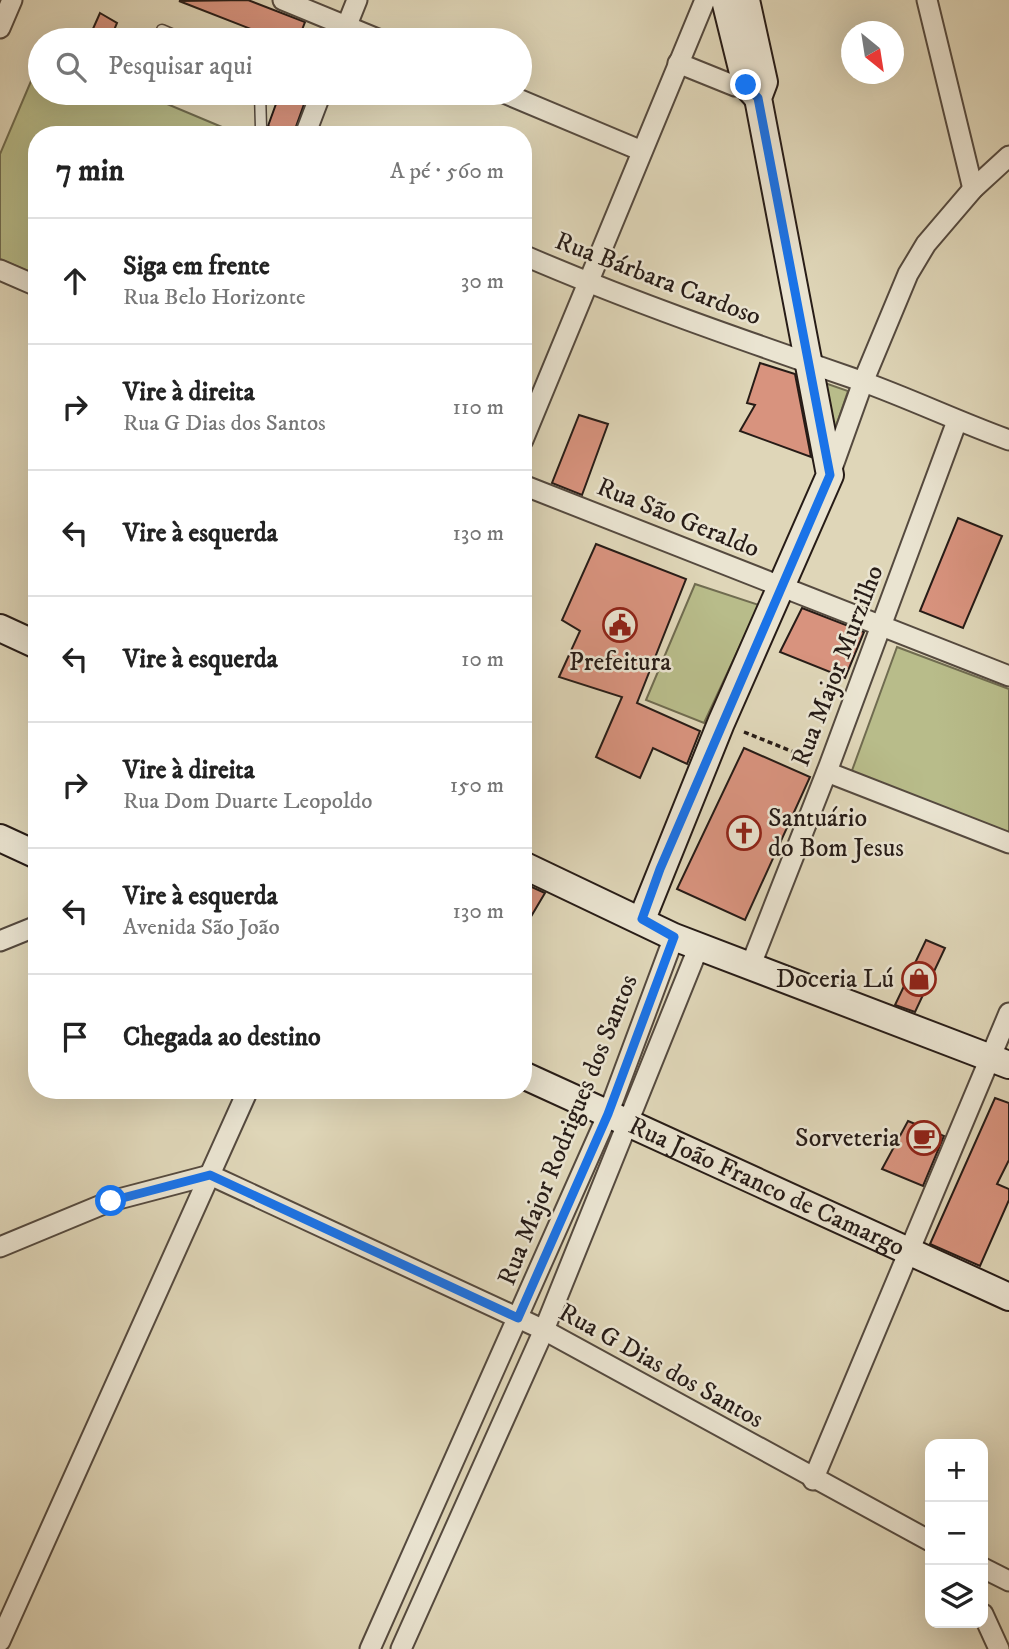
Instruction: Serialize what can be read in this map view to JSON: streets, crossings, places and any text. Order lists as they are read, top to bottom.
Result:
{
  "streets": {
    "street": [
      "Rua Bárbara Cardoso",
      "Rua São Geraldo",
      "Rua Major Murzilho",
      "Rua Major Rodrigues dos Santos",
      "Rua João Franco de Camargo",
      "Rua G Dias dos Santos"
    ]
  },
  "crossings": [
    ["Rua Bárbara Cardoso", "Rua Major Murzilho"],
    ["Rua São Geraldo", "Rua Major Murzilho"],
    ["Rua Major Rodrigues dos Santos", "Rua João Franco de Camargo"],
    ["Rua Major Rodrigues dos Santos", "Rua G Dias dos Santos"]
  ],
  "places": {
    "public building": ["Prefeitura"],
    "church": ["Santuário do Bom Jesus"],
    "shop": ["Doceria Lú"],
    "cafe": ["Sorveteria"]
  },
  "north": "bottom right",
  "page": {
    "search": "Pesquisar aqui",
    "heading": ["7 min", "A pé · 560 m"],
    "list": [
      ["Siga em frente", "Rua Belo Horizonte", "30 m"],
      ["Vire à direita", "Rua G Dias dos Santos", "110 m"],
      ["Vire à esquerda", "130 m"],
      ["Vire à esquerda", "10 m"],
      ["Vire à direita", "Rua Dom Duarte Leopoldo", "150 m"],
      ["Vire à esquerda", "Avenida São João", "130 m"],
      "Chegada ao destino"
    ],
    "map_buttons": ["+", "−"]
  }
}
